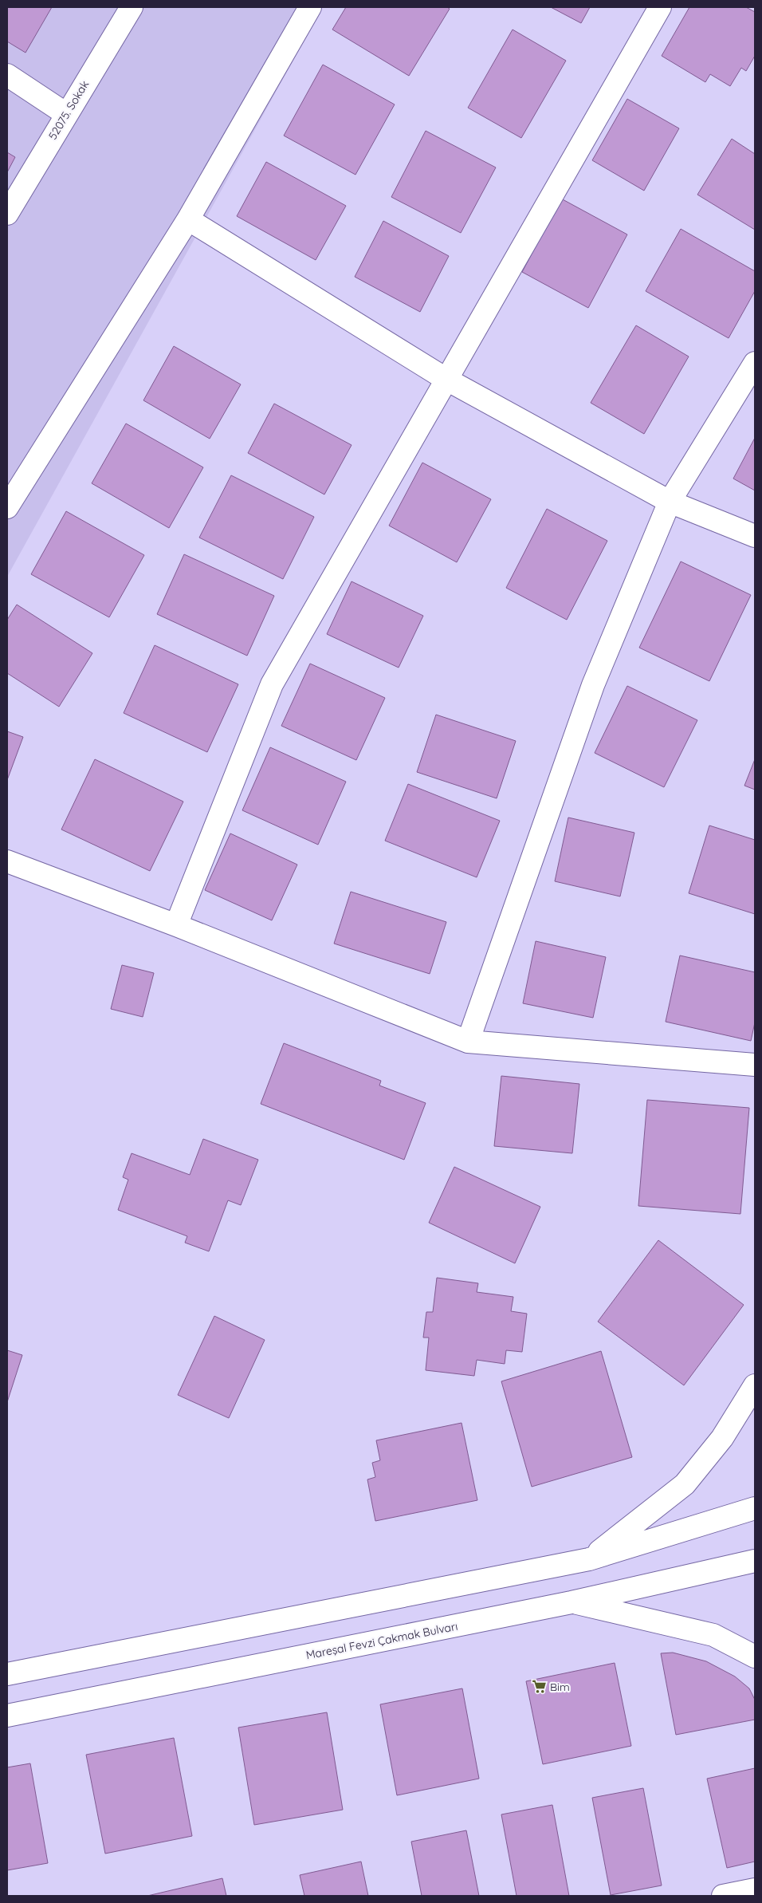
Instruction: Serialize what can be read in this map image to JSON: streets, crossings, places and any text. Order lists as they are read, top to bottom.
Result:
{
  "streets": {
    "street": ["52075. Sokak", "Mareşal Fevzi Çakmak Bulvarı"]
  },
  "places": {
    "supermarket": ["Bim"]
  }
}
